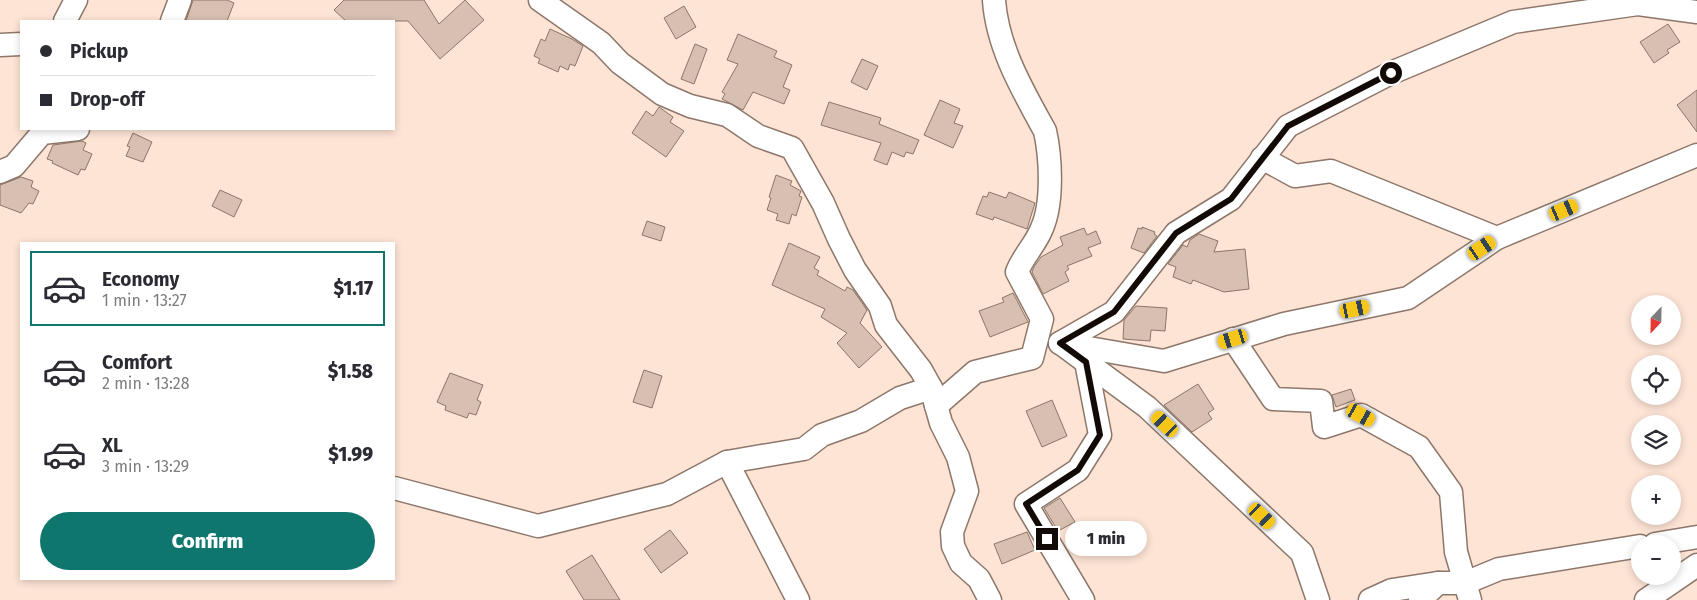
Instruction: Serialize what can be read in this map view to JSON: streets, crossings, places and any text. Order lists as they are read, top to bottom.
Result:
{
  "north": "bottom",
  "page": {
    "banner": ["Pickup", "Drop-off"],
    "list": [
      {
        "name": "Economy",
        "note": "1 min · 13:27",
        "value": "$1.17"
      },
      {
        "name": "Comfort",
        "note": "2 min · 13:28",
        "value": "$1.58"
      },
      {
        "name": "XL",
        "note": "3 min · 13:29",
        "value": "$1.99"
      }
    ],
    "map_buttons": ["+", "−"],
    "buttons": "Confirm",
    "bubble": "1 min"
  }
}
